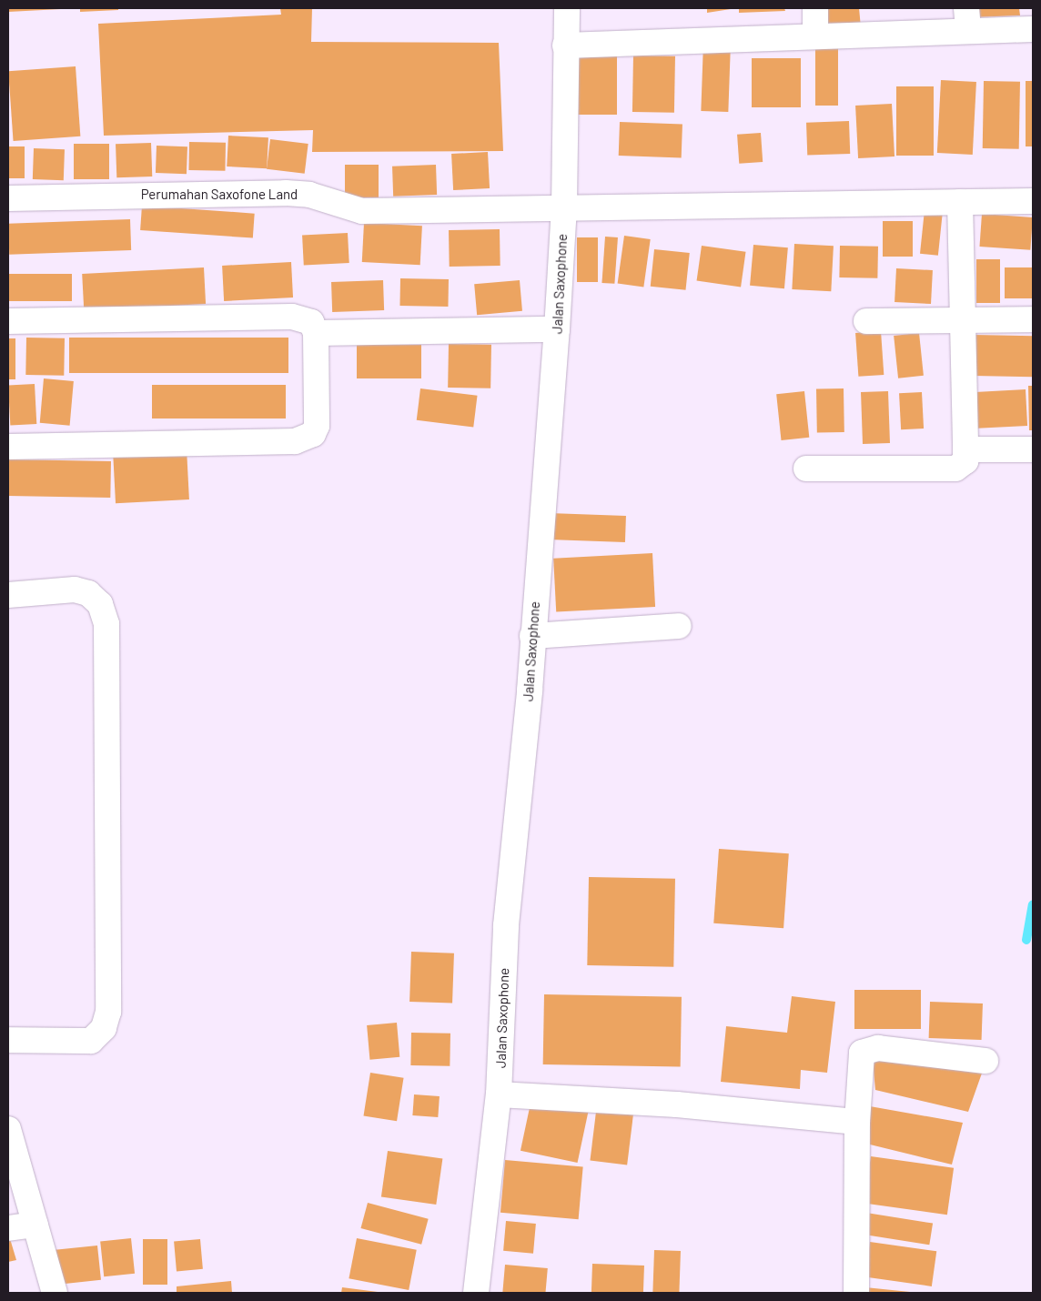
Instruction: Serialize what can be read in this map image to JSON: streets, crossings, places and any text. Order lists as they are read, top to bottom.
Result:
{
  "streets": {
    "street": ["Perumahan Saxofone Land", "Jalan Saxophone"]
  },
  "crossings": [
    ["Perumahan Saxofone Land", "Jalan Saxophone"]
  ]
}
